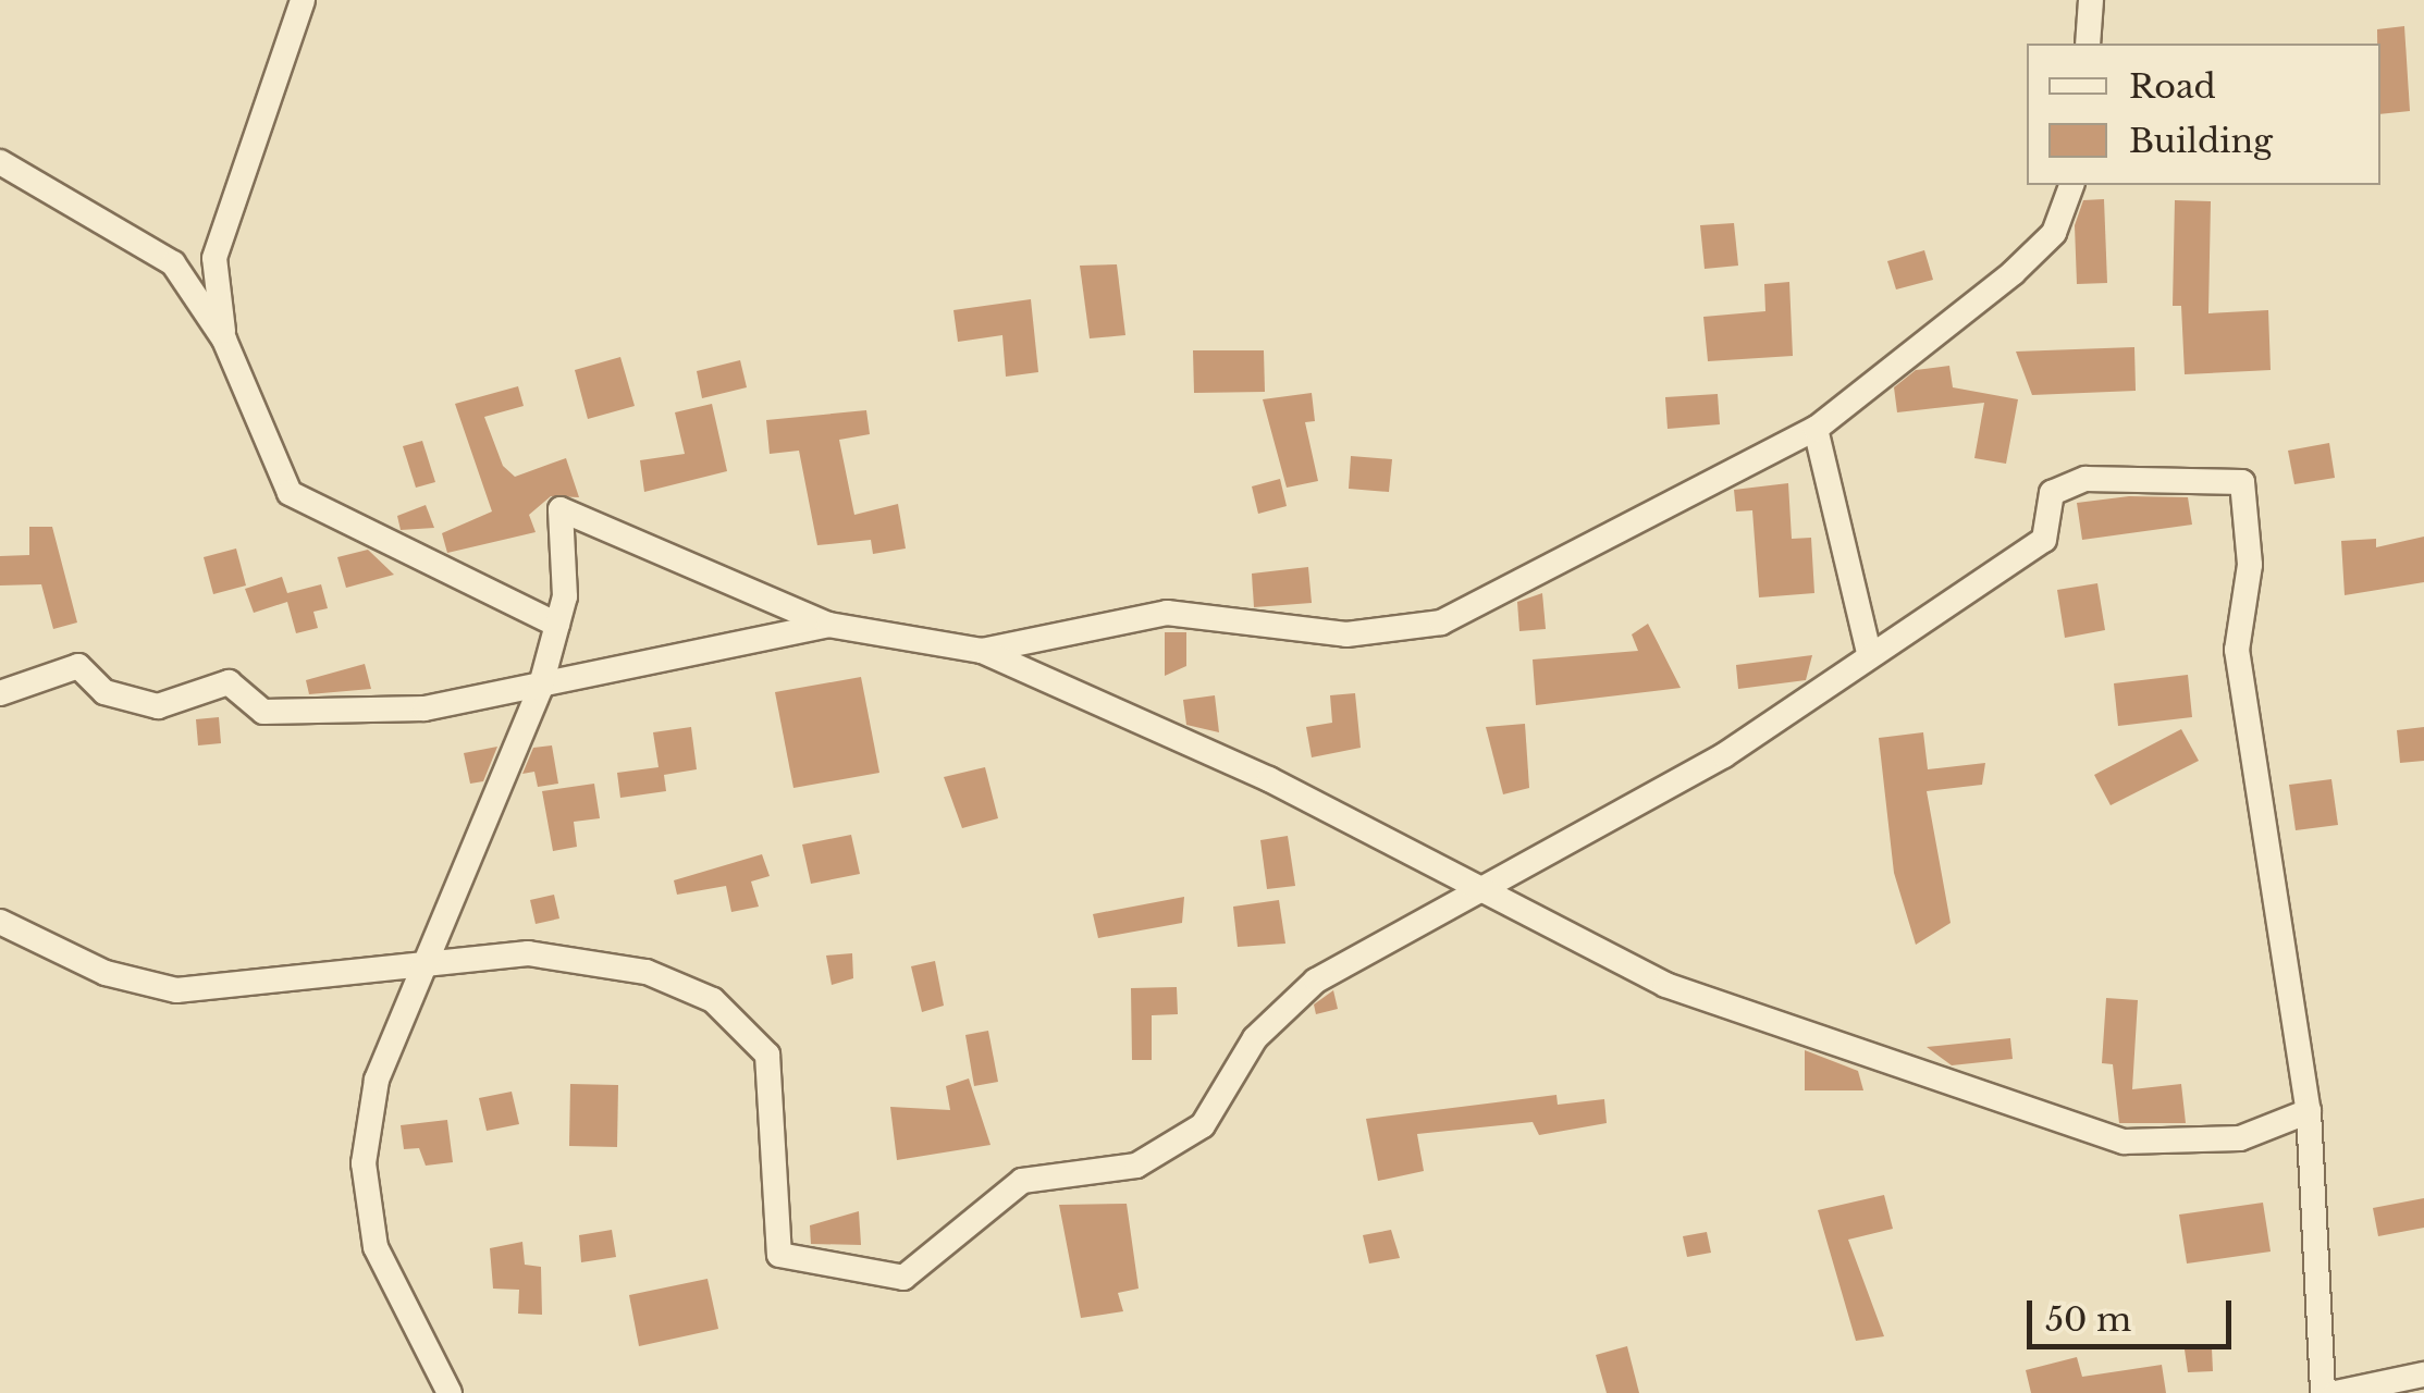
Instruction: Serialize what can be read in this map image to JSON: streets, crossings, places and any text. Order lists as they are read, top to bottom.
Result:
{
  "legend": ["Road", "Building"],
  "scale_bar": "50 m"
}
